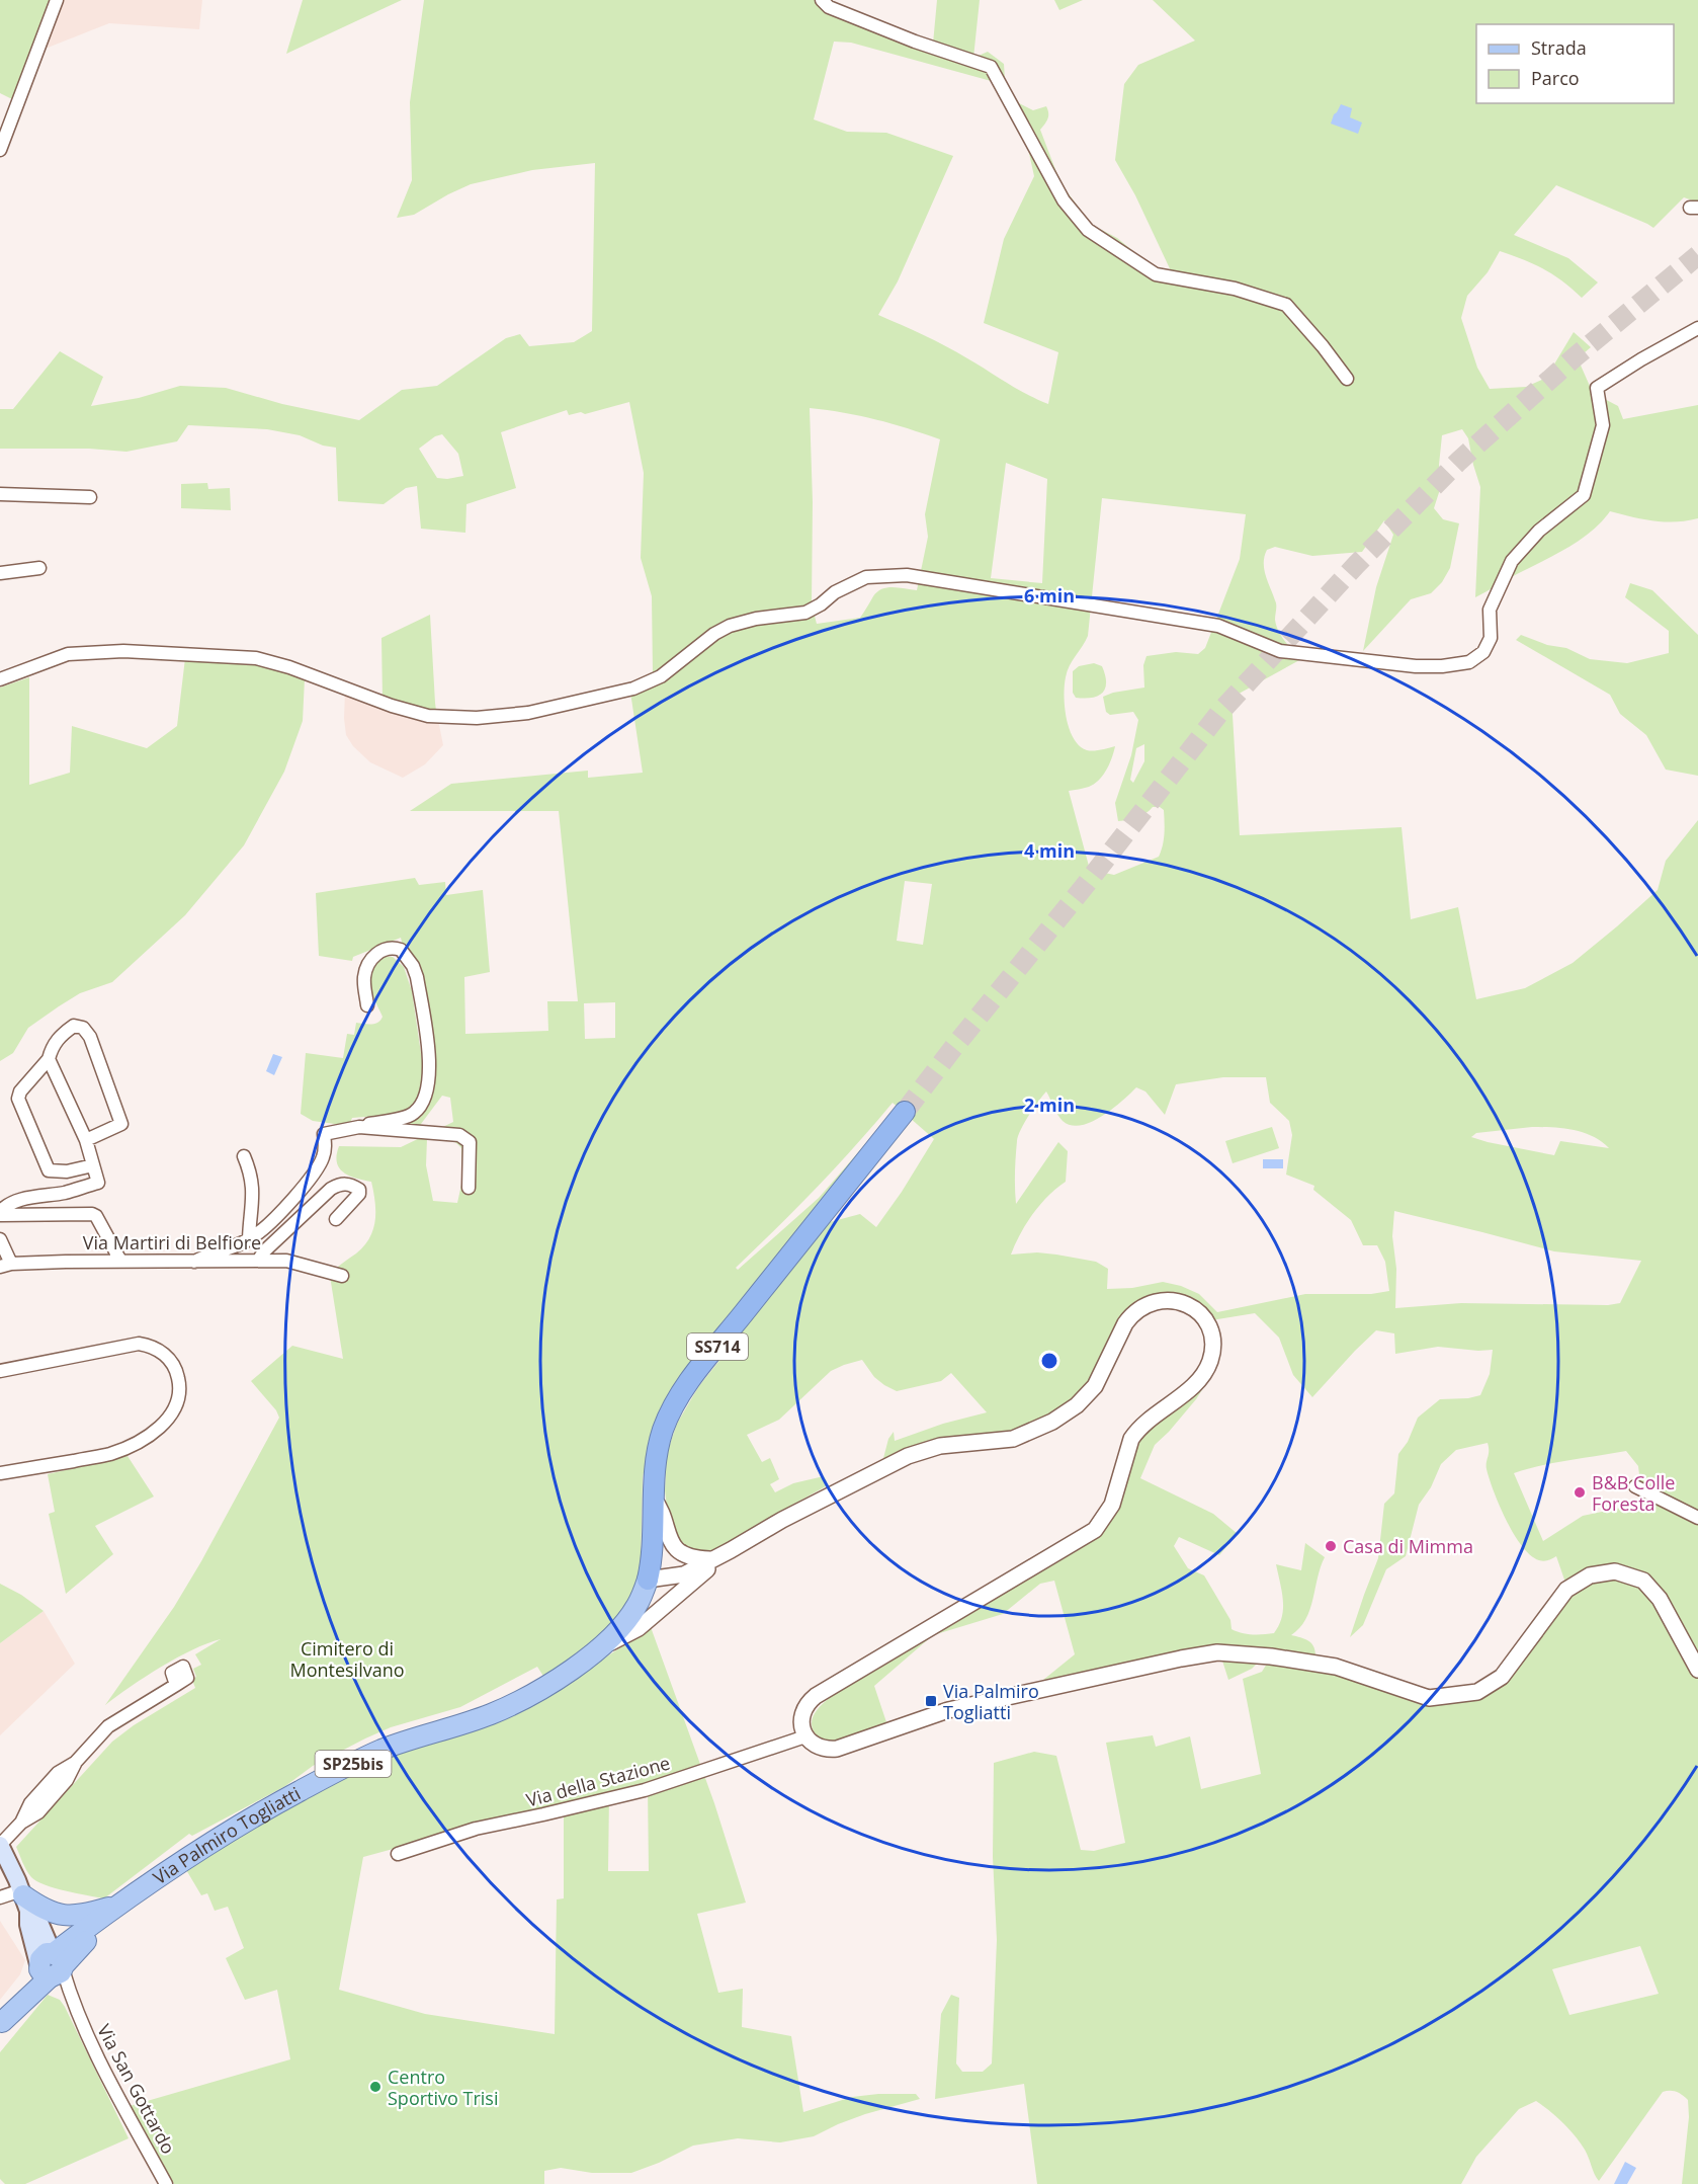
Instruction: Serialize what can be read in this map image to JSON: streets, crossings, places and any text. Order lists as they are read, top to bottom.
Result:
{
  "streets": {
    "highway": ["SS714"],
    "main road": ["SP25bis", "Via Palmiro Togliatti"],
    "street": ["Via Martiri di Belfiore", "Via della Stazione", "Via San Gottardo"]
  },
  "crossings": [
    ["SS714", "Via Palmiro Togliatti"],
    ["Via della Stazione", "Via Palmiro Togliatti"],
    ["Via Palmiro Togliatti", "Via San Gottardo"]
  ],
  "parks": ["Cimitero di Montesilvano"],
  "places": {
    "other": ["B&B Colle Foresta", "Casa di Mimma", "Centro Sportivo Trisi"],
    "transit": ["Via Palmiro Togliatti"]
  },
  "legend": ["Strada", "Parco"],
  "rings": ["6 min", "4 min", "2 min"]
}
